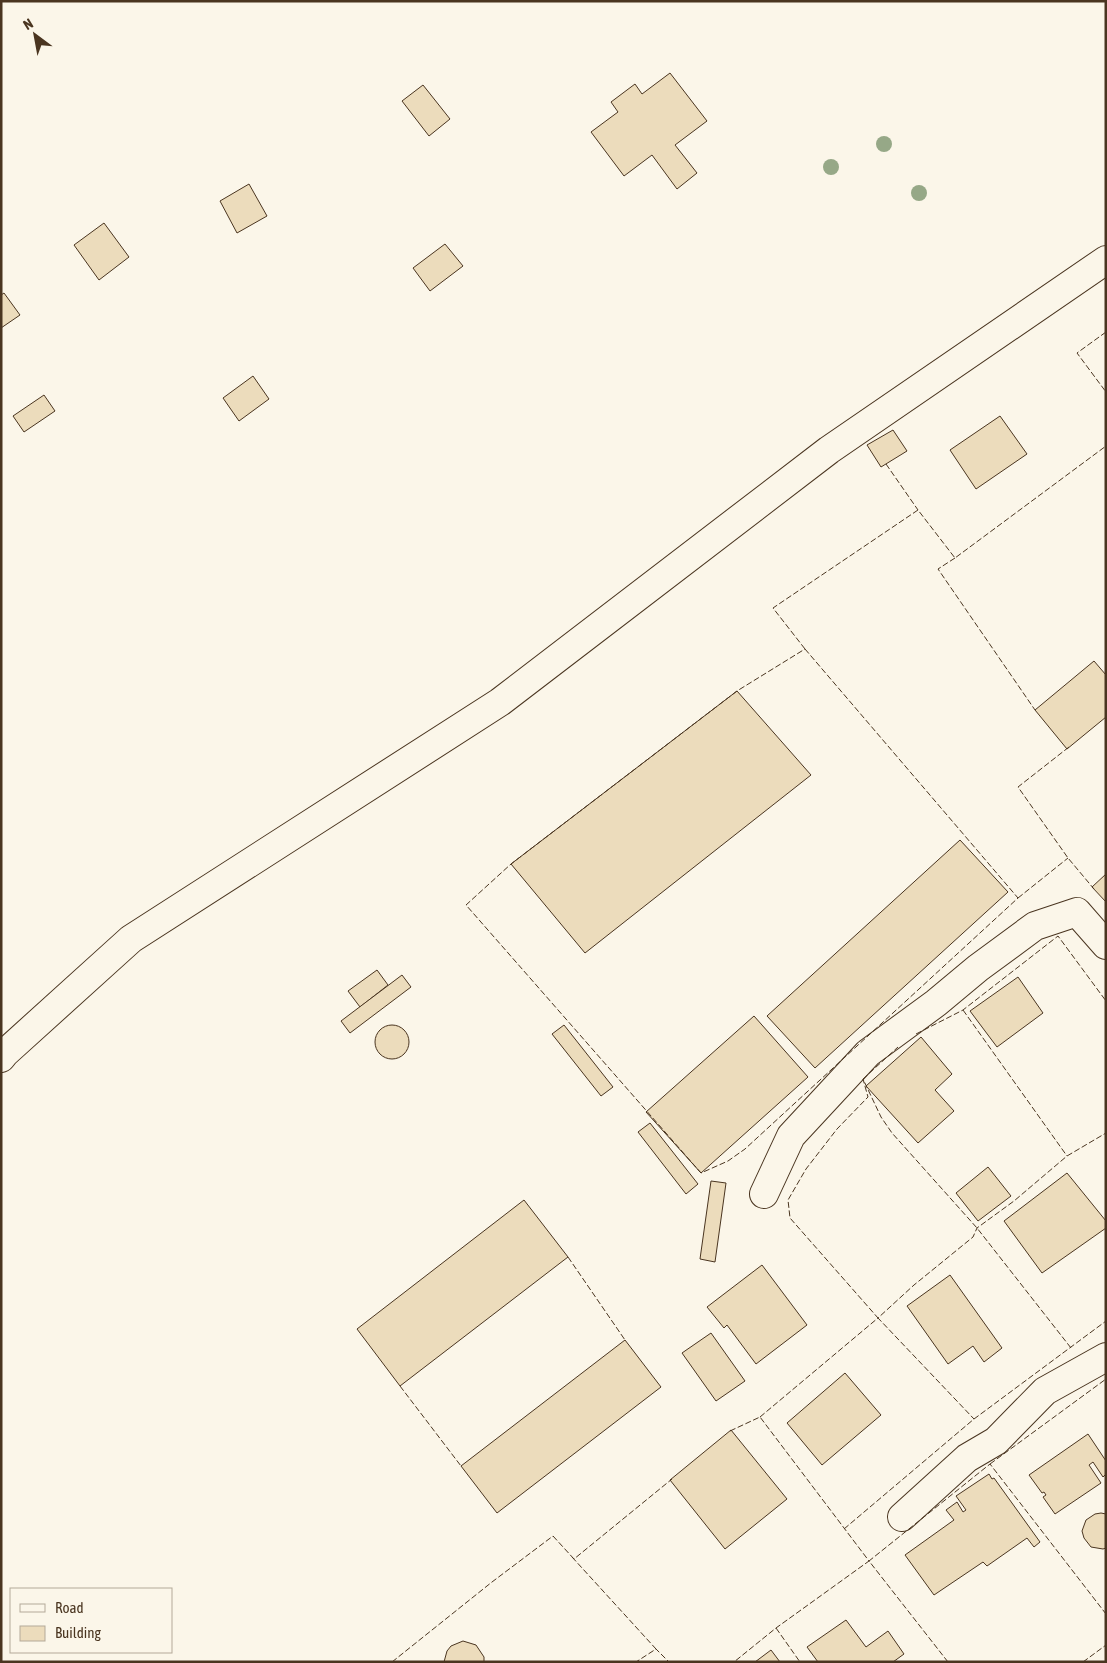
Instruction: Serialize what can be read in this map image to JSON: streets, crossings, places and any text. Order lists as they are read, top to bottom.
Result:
{
  "legend": ["Road", "Building"],
  "north": "top left"
}
